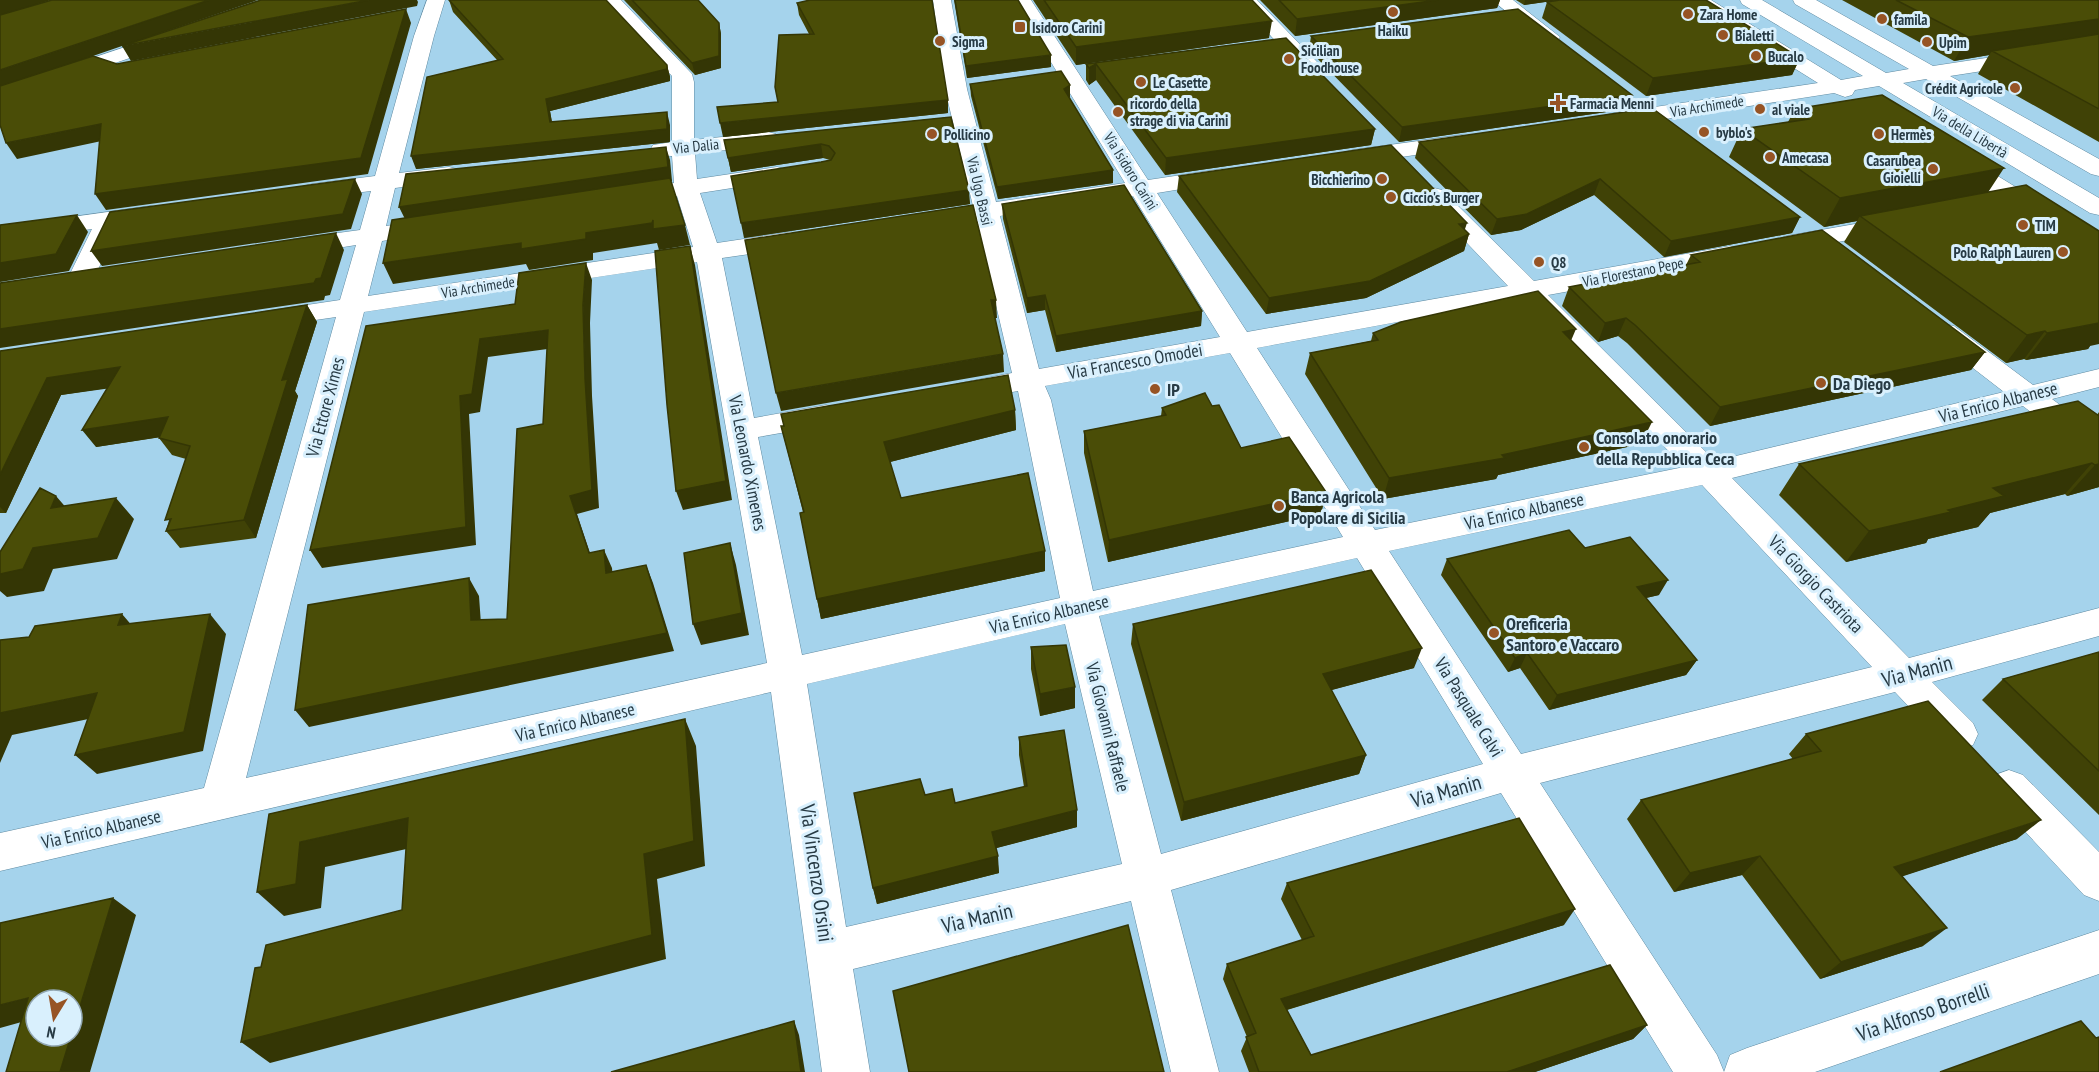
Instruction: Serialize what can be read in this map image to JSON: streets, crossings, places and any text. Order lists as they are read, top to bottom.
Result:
{
  "streets": {
    "street": [
      "Via Archimede",
      "Via della Libertà",
      "Via Dalia",
      "Via Isidoro Carini",
      "Via Ugo Bassi",
      "Via Florestano Pepe",
      "Via Francesco Omodei",
      "Via Enrico Albanese",
      "Via Ettore Ximes",
      "Via Leonardo Ximenes",
      "Via Giorgio Castriota",
      "Via Manin",
      "Via Pasquale Calvi",
      "Via Giovanni Raffaele",
      "Via Vincenzo Orsini",
      "Via Alfonso Borrelli"
    ]
  },
  "crossings": [
    ["Via Archimede", "Via della Libertà"],
    ["Via Archimede", "Via Ettore Ximes"],
    ["Via Archimede", "Via Leonardo Ximenes"],
    ["Via Dalia", "Via Leonardo Ximenes"],
    ["Via Isidoro Carini", "Via Francesco Omodei"],
    ["Via Isidoro Carini", "Via Pasquale Calvi"],
    ["Via Ugo Bassi", "Via Francesco Omodei"],
    ["Via Ugo Bassi", "Via Giovanni Raffaele"],
    ["Via Florestano Pepe", "Via Francesco Omodei"],
    ["Via Florestano Pepe", "Via Giorgio Castriota"],
    ["Via Francesco Omodei", "Via Giorgio Castriota"],
    ["Via Francesco Omodei", "Via Pasquale Calvi"],
    ["Via Francesco Omodei", "Via Giovanni Raffaele"],
    ["Via Enrico Albanese", "Via Ettore Ximes"],
    ["Via Enrico Albanese", "Via Leonardo Ximenes"],
    ["Via Enrico Albanese", "Via Giorgio Castriota"],
    ["Via Enrico Albanese", "Via Pasquale Calvi"],
    ["Via Enrico Albanese", "Via Giovanni Raffaele"],
    ["Via Enrico Albanese", "Via Vincenzo Orsini"],
    ["Via Leonardo Ximenes", "Via Vincenzo Orsini"],
    ["Via Giorgio Castriota", "Via Manin"],
    ["Via Manin", "Via Pasquale Calvi"],
    ["Via Manin", "Via Giovanni Raffaele"],
    ["Via Manin", "Via Vincenzo Orsini"]
  ],
  "places": {
    "other": [
      "Haiku",
      "Zara Home",
      "famila",
      "Bialetti",
      "Sigma",
      "Upim",
      "Bucalo",
      "Sicilian Foodhouse",
      "Le Casette",
      "Crédit Agricole",
      "al viale",
      "ricordo della strage di via Carini",
      "byblo's",
      "Pollicino",
      "Hermès",
      "Amecasa",
      "Casarubea Gioielli",
      "Bicchierino",
      "Ciccio's Burger",
      "TIM",
      "Polo Ralph Lauren",
      "Q8",
      "Da Diego",
      "IP",
      "Consolato onorario della Repubblica Ceca",
      "Banca Agricola Popolare di Sicilia",
      "Oreficeria Santoro e Vaccaro"
    ],
    "transit": ["Isidoro Carini"],
    "health": ["Farmacia Menni"]
  },
  "north": "bottom"
}
